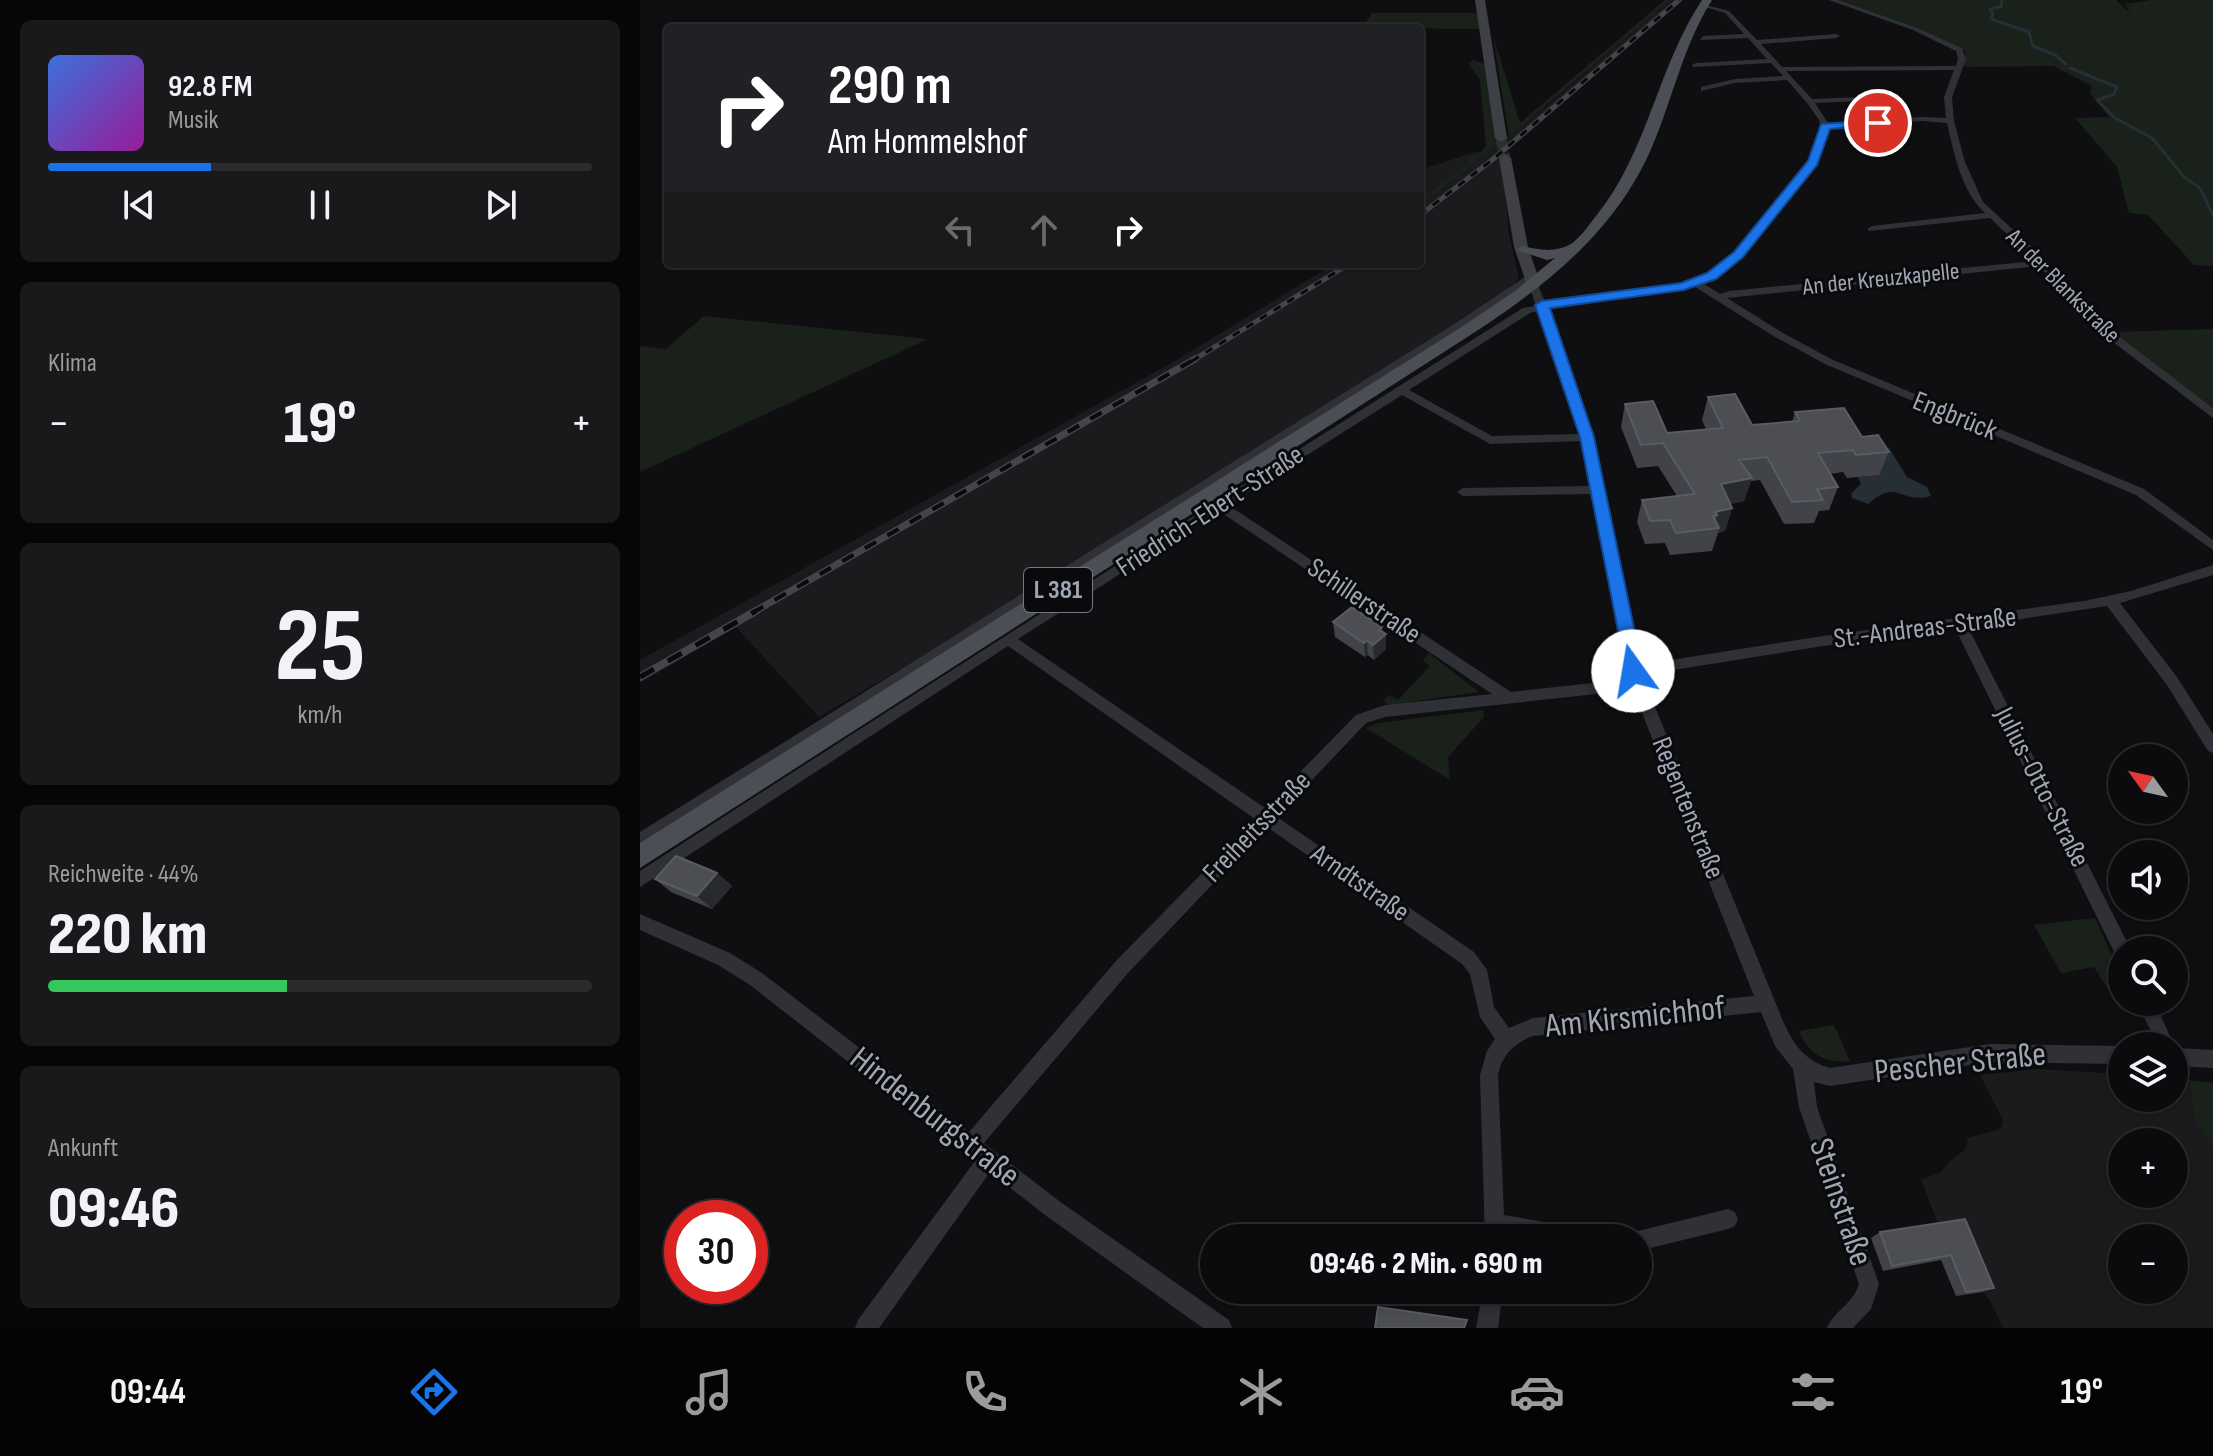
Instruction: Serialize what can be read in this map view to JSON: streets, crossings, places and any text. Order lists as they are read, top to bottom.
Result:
{
  "streets": {
    "main road": ["L 381"],
    "street": [
      "An der Kreuzkapelle",
      "An der Blankstraße",
      "Engbrück",
      "Friedrich-Ebert-Straße",
      "Schillerstraße",
      "St.-Andreas-Straße",
      "Julius-Otto-Straße",
      "Regentenstraße",
      "Freiheitsstraße",
      "Arndtstraße",
      "Am Kirsmichhof",
      "Pescher Straße",
      "Hindenburgstraße",
      "Steinstraße"
    ]
  },
  "crossings": [
    ["An der Kreuzkapelle", "An der Blankstraße"],
    ["An der Kreuzkapelle", "Engbrück"],
    ["Friedrich-Ebert-Straße", "L 381"],
    ["Friedrich-Ebert-Straße", "Schillerstraße"],
    ["Friedrich-Ebert-Straße", "Regentenstraße"],
    ["Friedrich-Ebert-Straße", "Arndtstraße"],
    ["L 381", "Regentenstraße"],
    ["Schillerstraße", "Freiheitsstraße"],
    ["St.-Andreas-Straße", "Julius-Otto-Straße"],
    ["St.-Andreas-Straße", "Regentenstraße"],
    ["St.-Andreas-Straße", "Freiheitsstraße"],
    ["Regentenstraße", "Freiheitsstraße"],
    ["Regentenstraße", "Am Kirsmichhof"],
    ["Regentenstraße", "Pescher Straße"],
    ["Regentenstraße", "Steinstraße"],
    ["Freiheitsstraße", "Arndtstraße"],
    ["Freiheitsstraße", "Hindenburgstraße"],
    ["Arndtstraße", "Am Kirsmichhof"],
    ["Pescher Straße", "Steinstraße"]
  ],
  "north": "top left",
  "page": {
    "turn": ["290 m", "Am Hommelshof"],
    "song": ["92.8 FM", "Musik"],
    "tile": [
      "Klima",
      ["25", "km/h"],
      ["Reichweite · 44%", "220 km"],
      ["Ankunft", "09:46"]
    ],
    "heat": ["−", "19°", "+"],
    "map_buttons": ["+", "−"],
    "limit": "30",
    "trip": "09:46 · 2 Min. · 690 m",
    "tabs": ["09:44", "19°"]
  }
}
